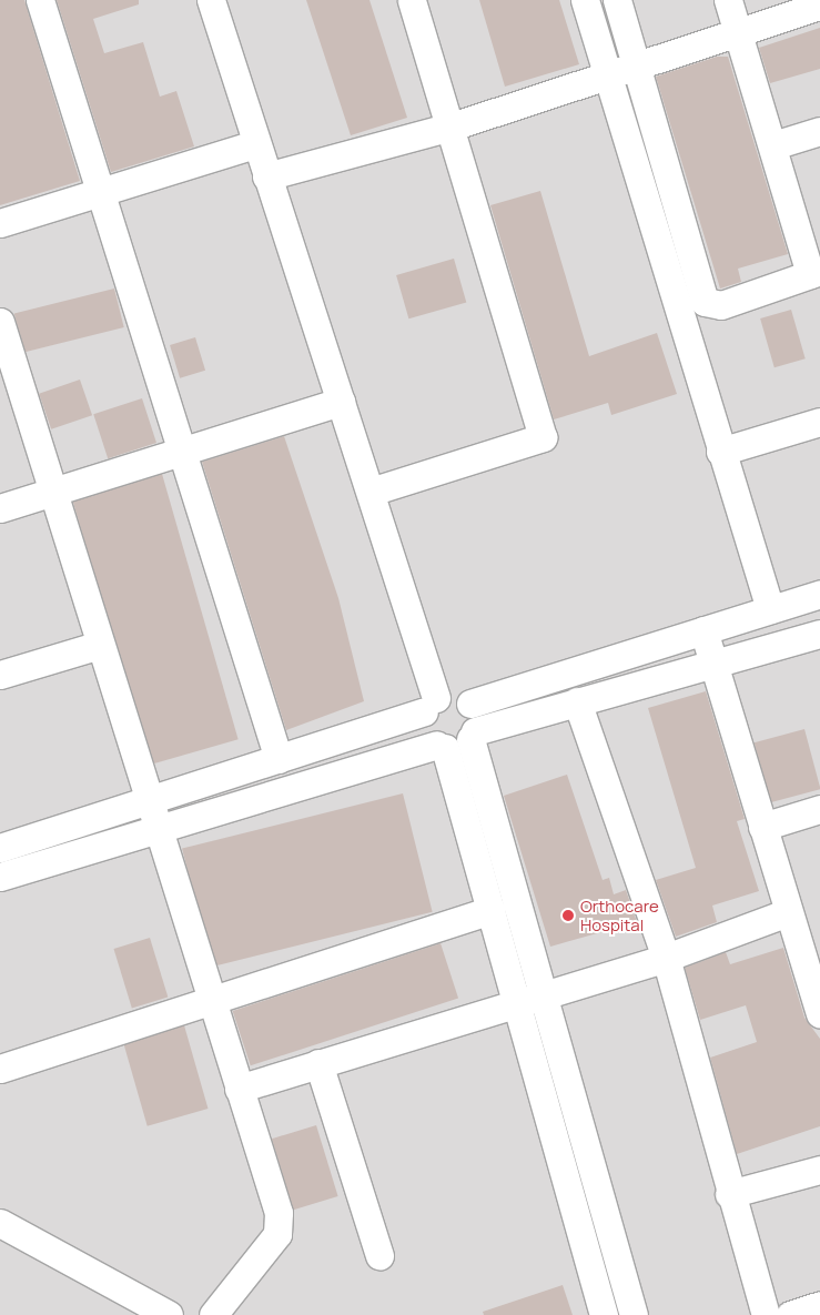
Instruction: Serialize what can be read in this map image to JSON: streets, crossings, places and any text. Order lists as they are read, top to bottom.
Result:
{
  "places": ["Orthocare Hospital"]
}
